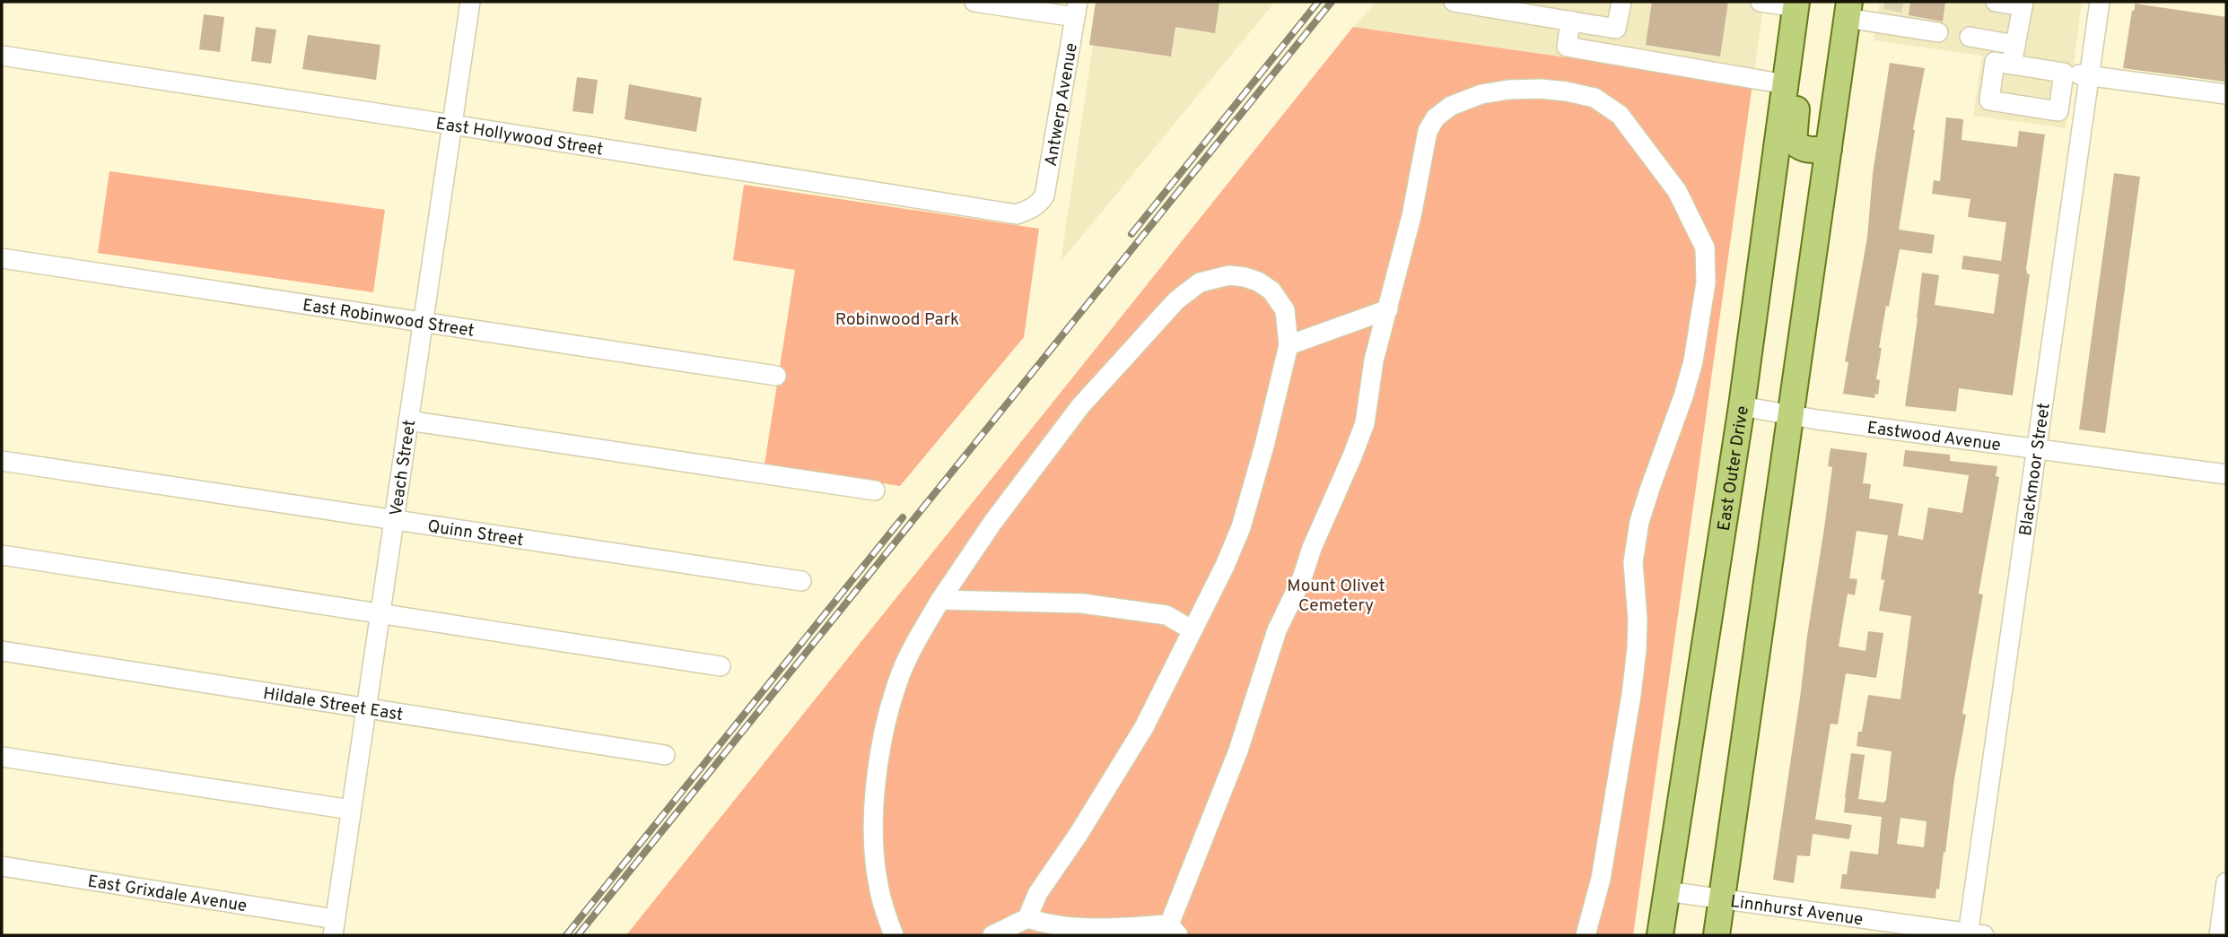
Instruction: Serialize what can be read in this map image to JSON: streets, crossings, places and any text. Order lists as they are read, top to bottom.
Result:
{
  "streets": {
    "main road": ["East Outer Drive"],
    "street": [
      "Antwerp Avenue",
      "East Hollywood Street",
      "East Robinwood Street",
      "Eastwood Avenue",
      "Veach Street",
      "Blackmoor Street",
      "Quinn Street",
      "Hildale Street East",
      "East Grixdale Avenue",
      "Linnhurst Avenue"
    ]
  },
  "crossings": [
    ["Antwerp Avenue", "East Hollywood Street"],
    ["East Hollywood Street", "Veach Street"],
    ["East Robinwood Street", "Veach Street"],
    ["Eastwood Avenue", "East Outer Drive"],
    ["Eastwood Avenue", "Blackmoor Street"],
    ["Veach Street", "Quinn Street"],
    ["Veach Street", "Hildale Street East"],
    ["Veach Street", "East Grixdale Avenue"],
    ["East Outer Drive", "Linnhurst Avenue"],
    ["Blackmoor Street", "Linnhurst Avenue"]
  ],
  "parks": ["Robinwood Park", "Mount Olivet Cemetery"]
}
